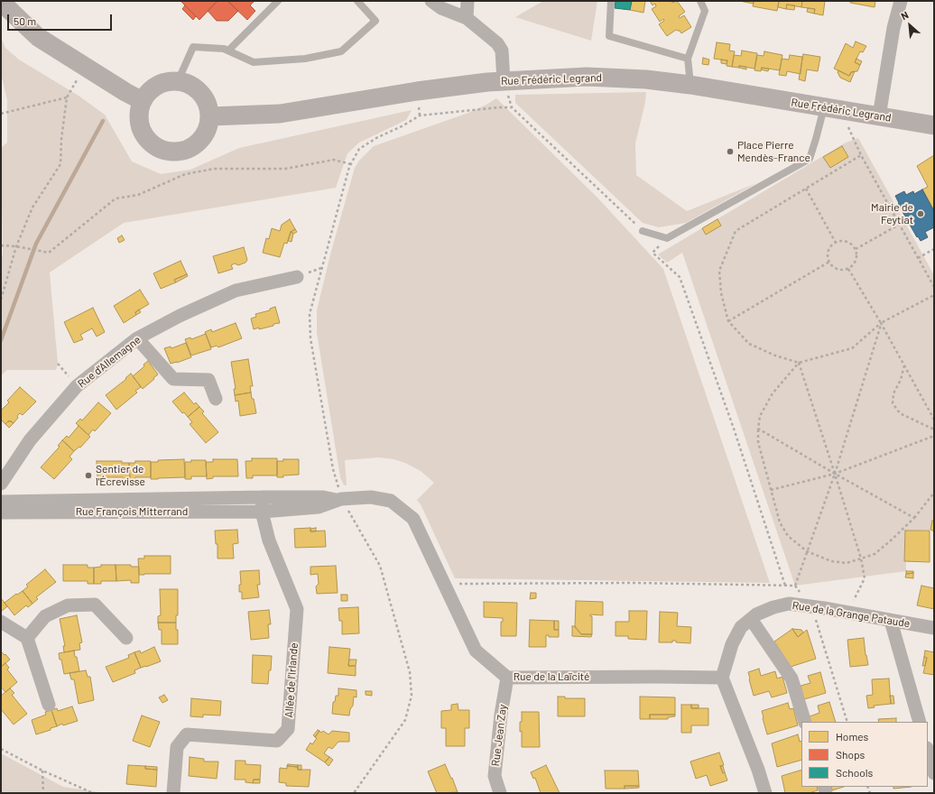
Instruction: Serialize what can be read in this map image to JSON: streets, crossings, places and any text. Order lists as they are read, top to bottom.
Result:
{
  "streets": {
    "main road": ["Rue Frédéric Legrand"],
    "street": [
      "Rue d'Allemagne",
      "Rue François Mitterrand",
      "Rue de la Grange Pataude",
      "Rue de la Laïcité",
      "Allée de l'Irlande",
      "Rue Jean Zay"
    ]
  },
  "crossings": [
    ["Rue François Mitterrand", "Rue de la Laïcité"],
    ["Rue François Mitterrand", "Allée de l'Irlande"],
    ["Rue de la Grange Pataude", "Rue de la Laïcité"],
    ["Rue de la Laïcité", "Rue Jean Zay"]
  ],
  "places": ["Place Pierre Mendès-France", "Mairie de Feytiat", "Sentier de l'Écrevisse"],
  "legend": ["Homes", "Shops", "Schools"],
  "scale_bar": "50 m",
  "north": "top left"
}
